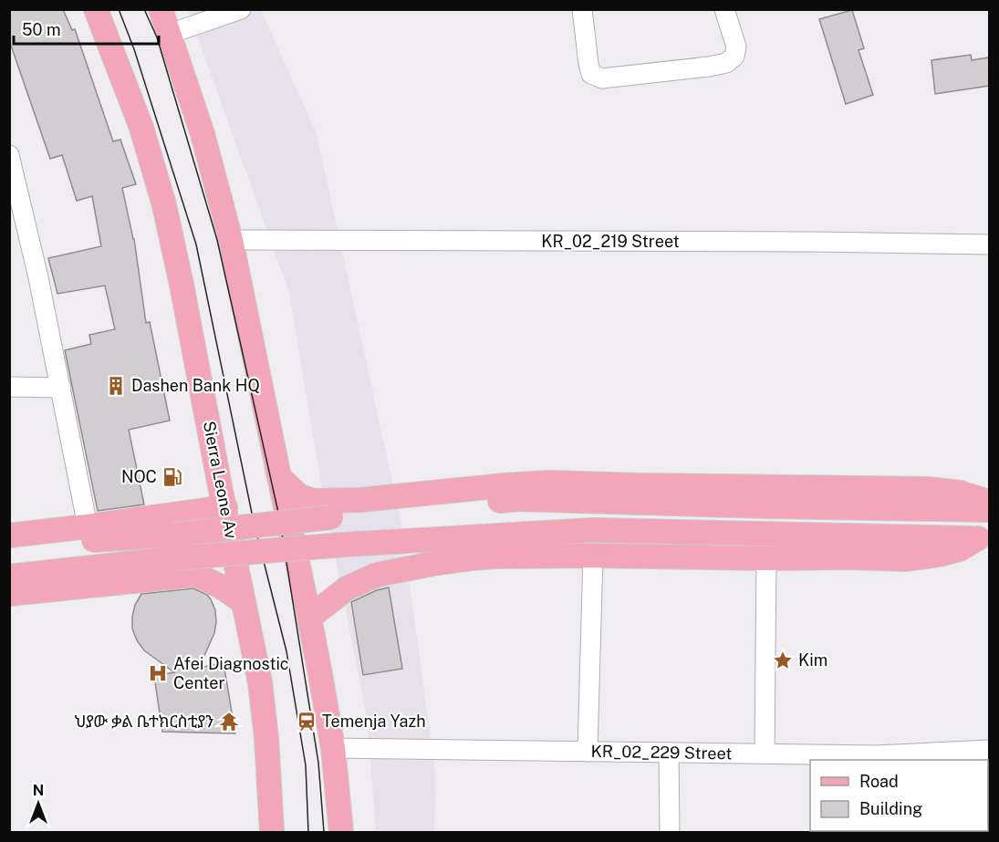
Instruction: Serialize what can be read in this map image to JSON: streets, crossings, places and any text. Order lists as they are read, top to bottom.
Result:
{
  "streets": {
    "main road": ["Sierra Leone Av"],
    "street": ["KR_02_219 Street", "KR_02_229 Street"]
  },
  "places": {
    "building": ["Dashen Bank HQ"],
    "fuel station": ["NOC"],
    "place": ["Kim"],
    "hospital": ["Afei Diagnostic Center"],
    "temple": ["ህያው ቃል ቤተክርስቲያን"],
    "station": ["Temenja Yazh"]
  },
  "legend": ["Road", "Building"],
  "scale_bar": "50 m",
  "north": "top"
}
